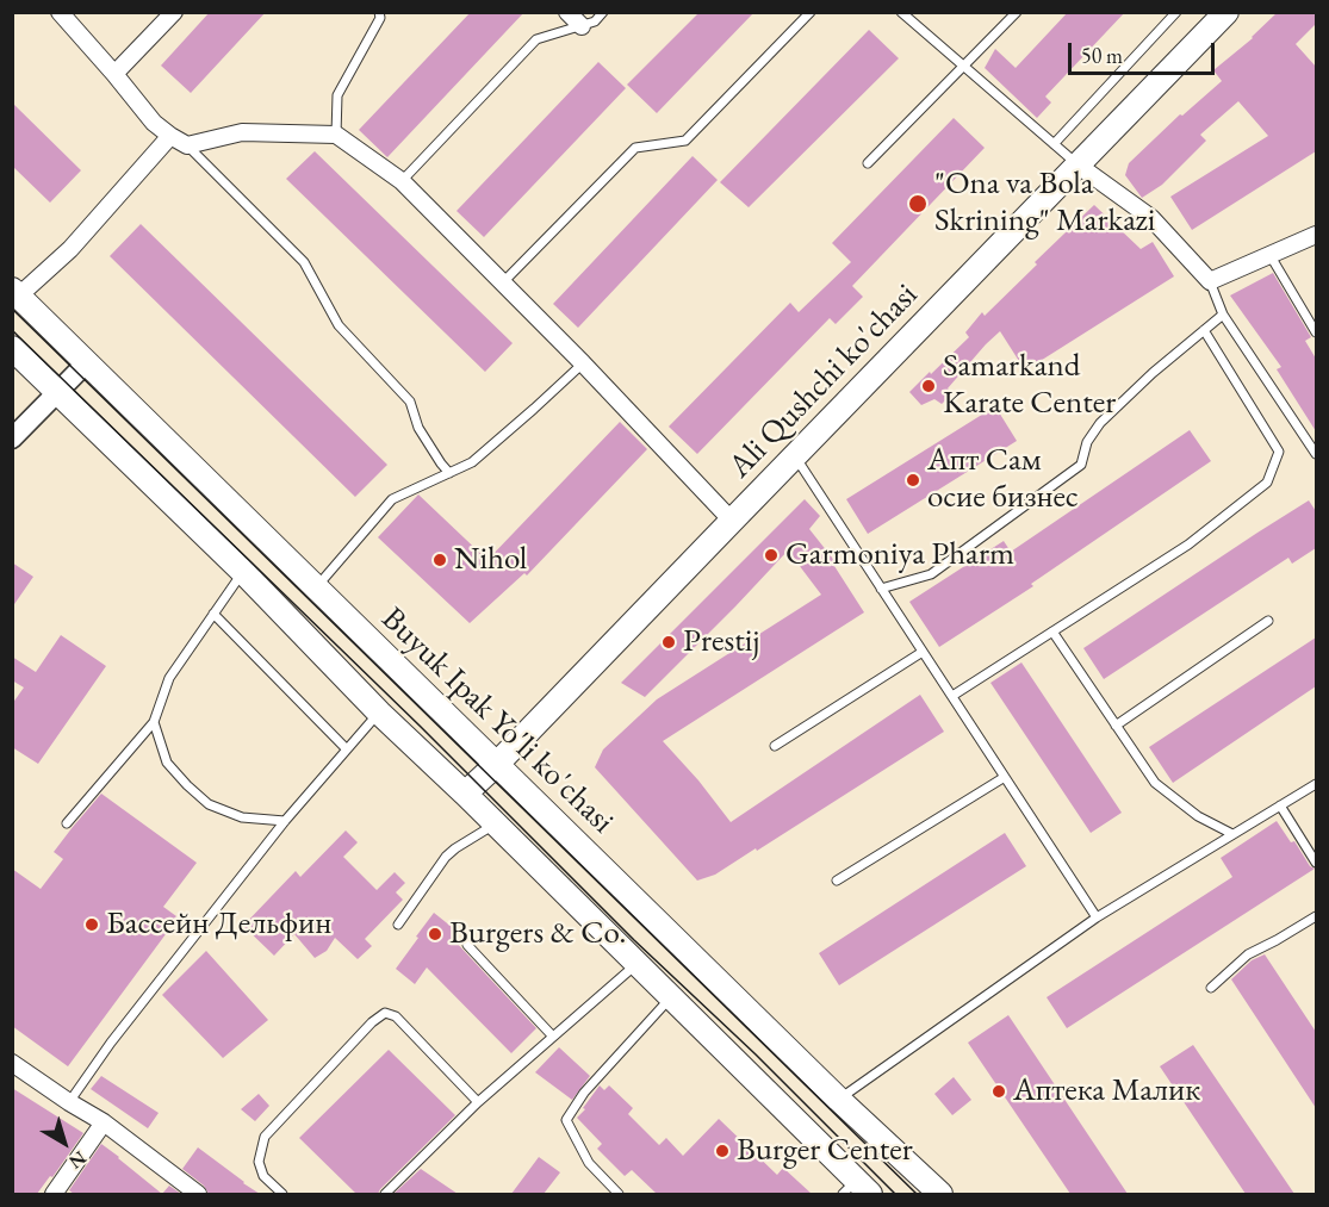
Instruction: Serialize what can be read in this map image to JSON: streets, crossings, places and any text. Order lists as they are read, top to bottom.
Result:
{
  "streets": {
    "main road": ["Ali Qushchi ko'chasi", "Buyuk Ipak Yo'li ko'chasi"]
  },
  "crossings": [
    ["Ali Qushchi ko'chasi", "Buyuk Ipak Yo'li ko'chasi"]
  ],
  "places": [
    "\"Ona va Bola Skrining\" Markazi",
    "Samarkand Karate Center",
    "Апт Сам осие бизнес",
    "Garmoniya Pharm",
    "Nihol",
    "Prestij",
    "Бассейн Дельфин",
    "Burgers & Co.",
    "Аптека Малик",
    "Burger Center"
  ],
  "scale_bar": "50 m",
  "north": "bottom right"
}
